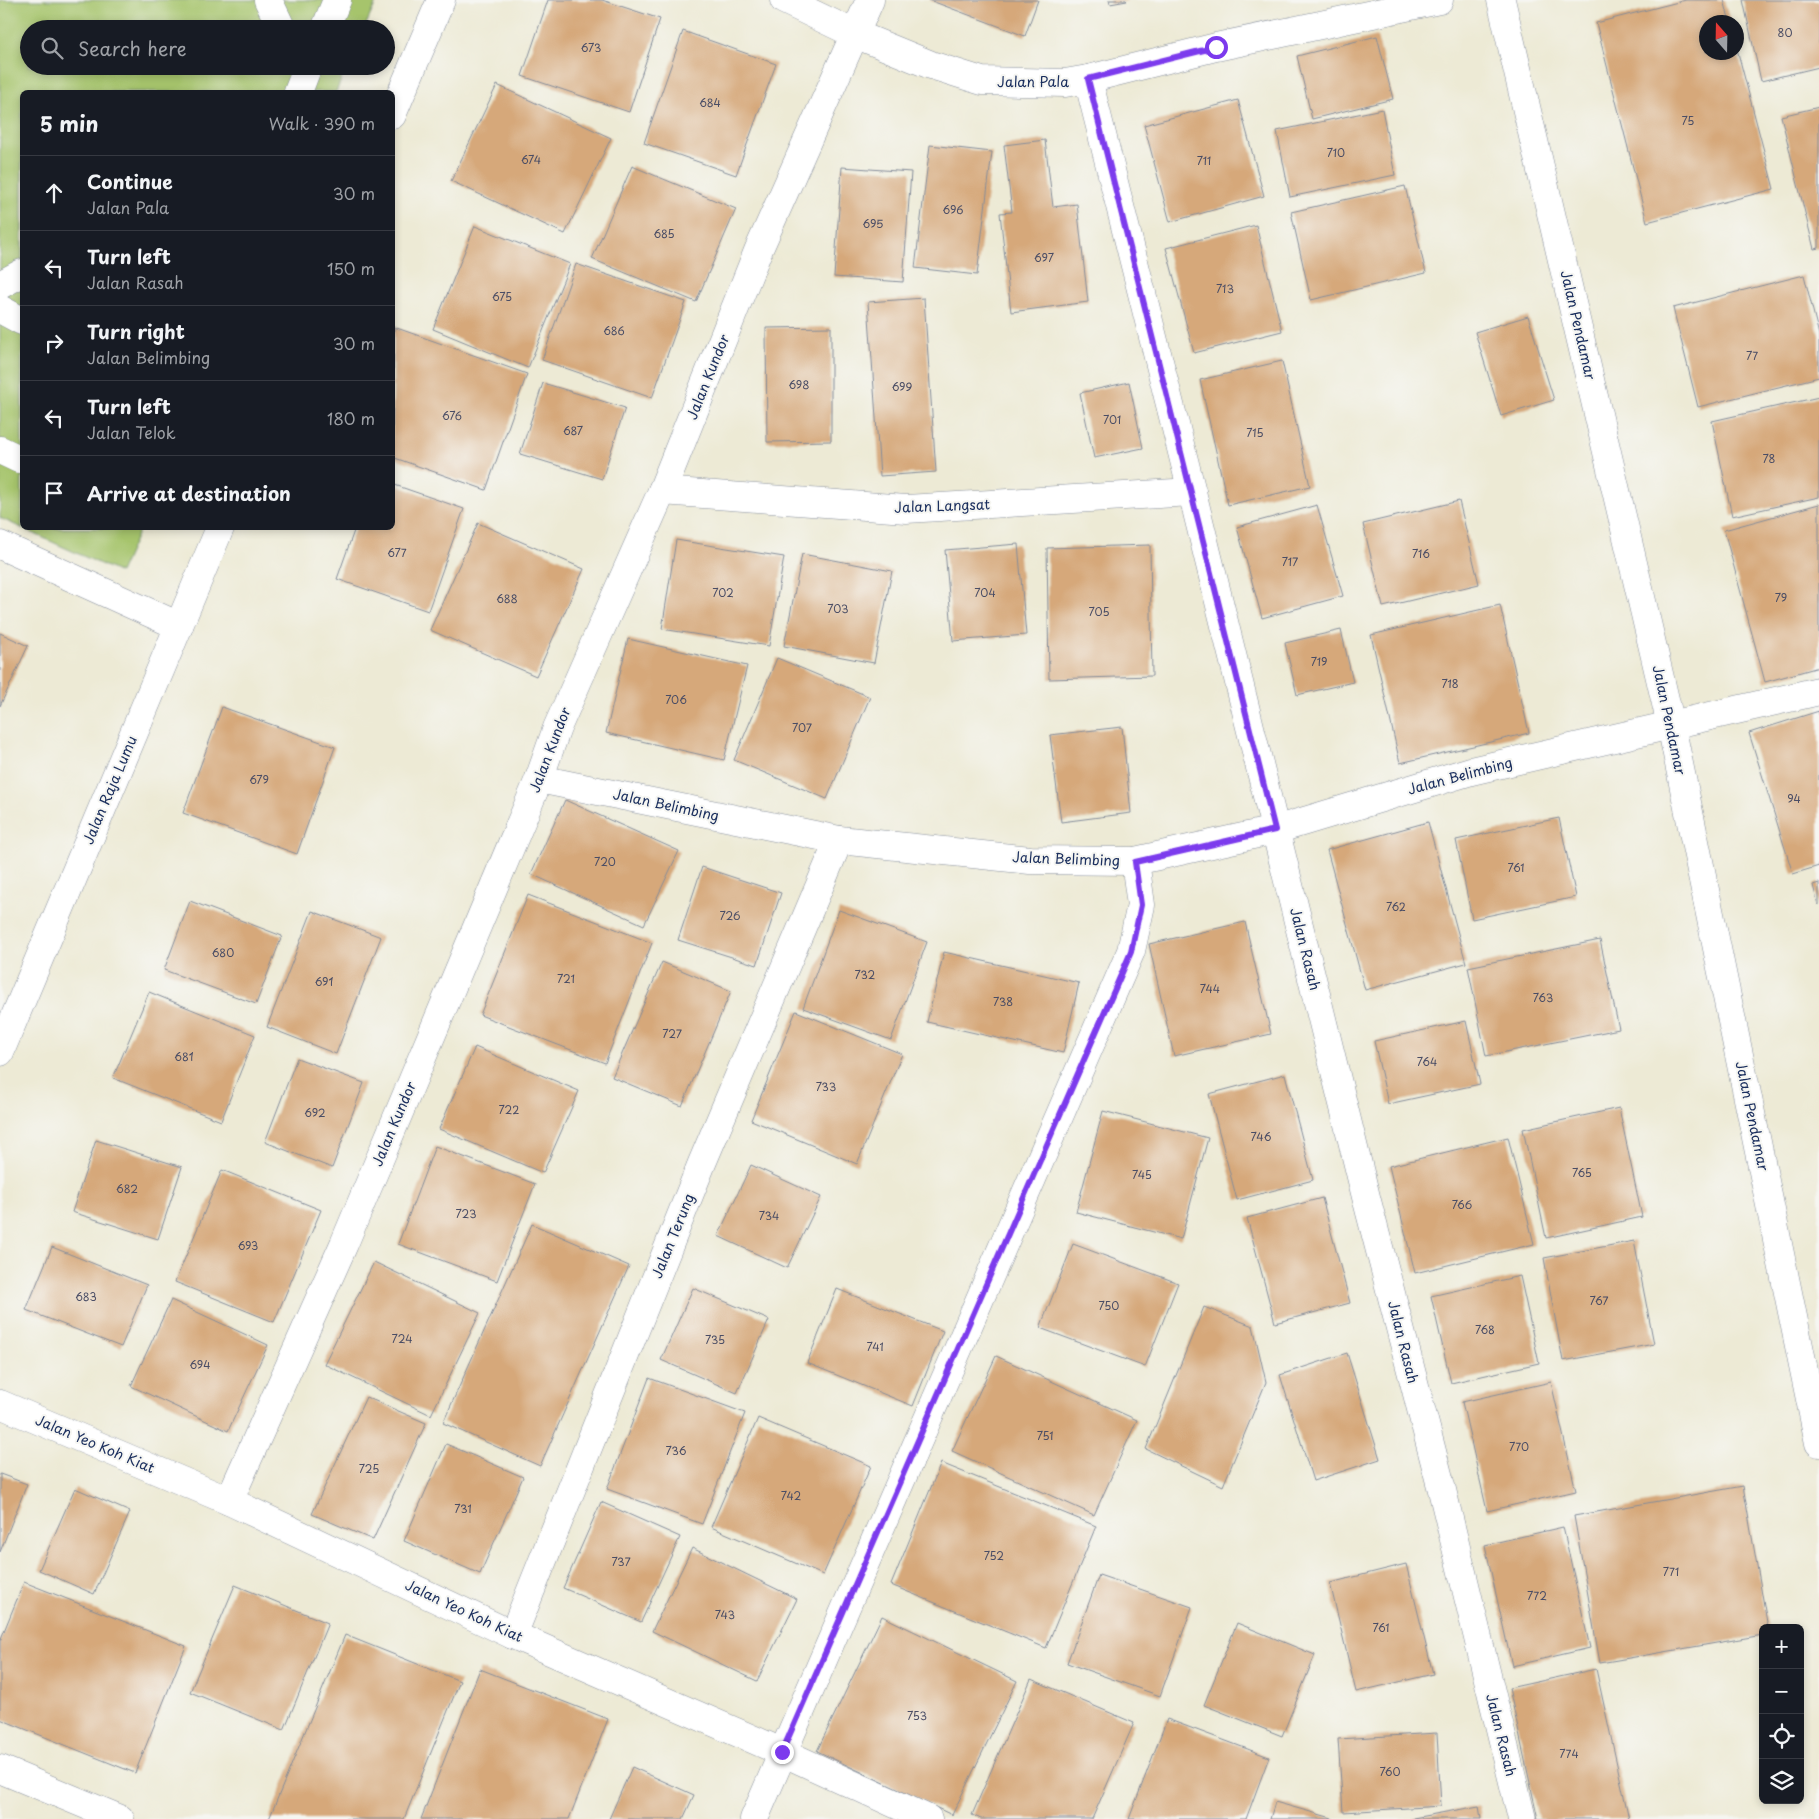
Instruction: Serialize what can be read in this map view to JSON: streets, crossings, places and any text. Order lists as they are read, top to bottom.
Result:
{
  "streets": {
    "street": [
      "Jalan Pala",
      "Jalan Pendamar",
      "Jalan Kundor",
      "Jalan Langsat",
      "Jalan Belimbing",
      "Jalan Raja Lumu",
      "Jalan Rasah",
      "Jalan Terung",
      "Jalan Yeo Koh Kiat"
    ]
  },
  "crossings": [
    ["Jalan Pala", "Jalan Kundor"],
    ["Jalan Pala", "Jalan Rasah"],
    ["Jalan Pendamar", "Jalan Belimbing"],
    ["Jalan Kundor", "Jalan Langsat"],
    ["Jalan Kundor", "Jalan Belimbing"],
    ["Jalan Kundor", "Jalan Yeo Koh Kiat"],
    ["Jalan Langsat", "Jalan Rasah"],
    ["Jalan Belimbing", "Jalan Rasah"],
    ["Jalan Belimbing", "Jalan Terung"],
    ["Jalan Terung", "Jalan Yeo Koh Kiat"]
  ],
  "house_numbers": [
    "80",
    "673",
    "684",
    "75",
    "710",
    "674",
    "711",
    "696",
    "695",
    "685",
    "697",
    "713",
    "675",
    "686",
    "77",
    "698",
    "699",
    "676",
    "701",
    "687",
    "715",
    "78",
    "677",
    "716",
    "717",
    "702",
    "704",
    "79",
    "688",
    "703",
    "705",
    "719",
    "718",
    "706",
    "707",
    "679",
    "94",
    "720",
    "761",
    "762",
    "726",
    "680",
    "732",
    "721",
    "691",
    "744",
    "763",
    "738",
    "727",
    "681",
    "764",
    "733",
    "722",
    "692",
    "746",
    "765",
    "745",
    "682",
    "766",
    "723",
    "734",
    "693",
    "683",
    "767",
    "750",
    "768",
    "724",
    "735",
    "741",
    "694",
    "751",
    "770",
    "736",
    "725",
    "742",
    "731",
    "752",
    "737",
    "771",
    "772",
    "743",
    "761",
    "753",
    "774",
    "760"
  ],
  "north": "top",
  "page": {
    "search": "Search here",
    "heading": ["5 min", "Walk · 390 m"],
    "list": [
      ["Continue", "Jalan Pala", "30 m"],
      ["Turn left", "Jalan Rasah", "150 m"],
      ["Turn right", "Jalan Belimbing", "30 m"],
      ["Turn left", "Jalan Telok", "180 m"],
      "Arrive at destination"
    ],
    "map_buttons": ["+", "−"]
  }
}
